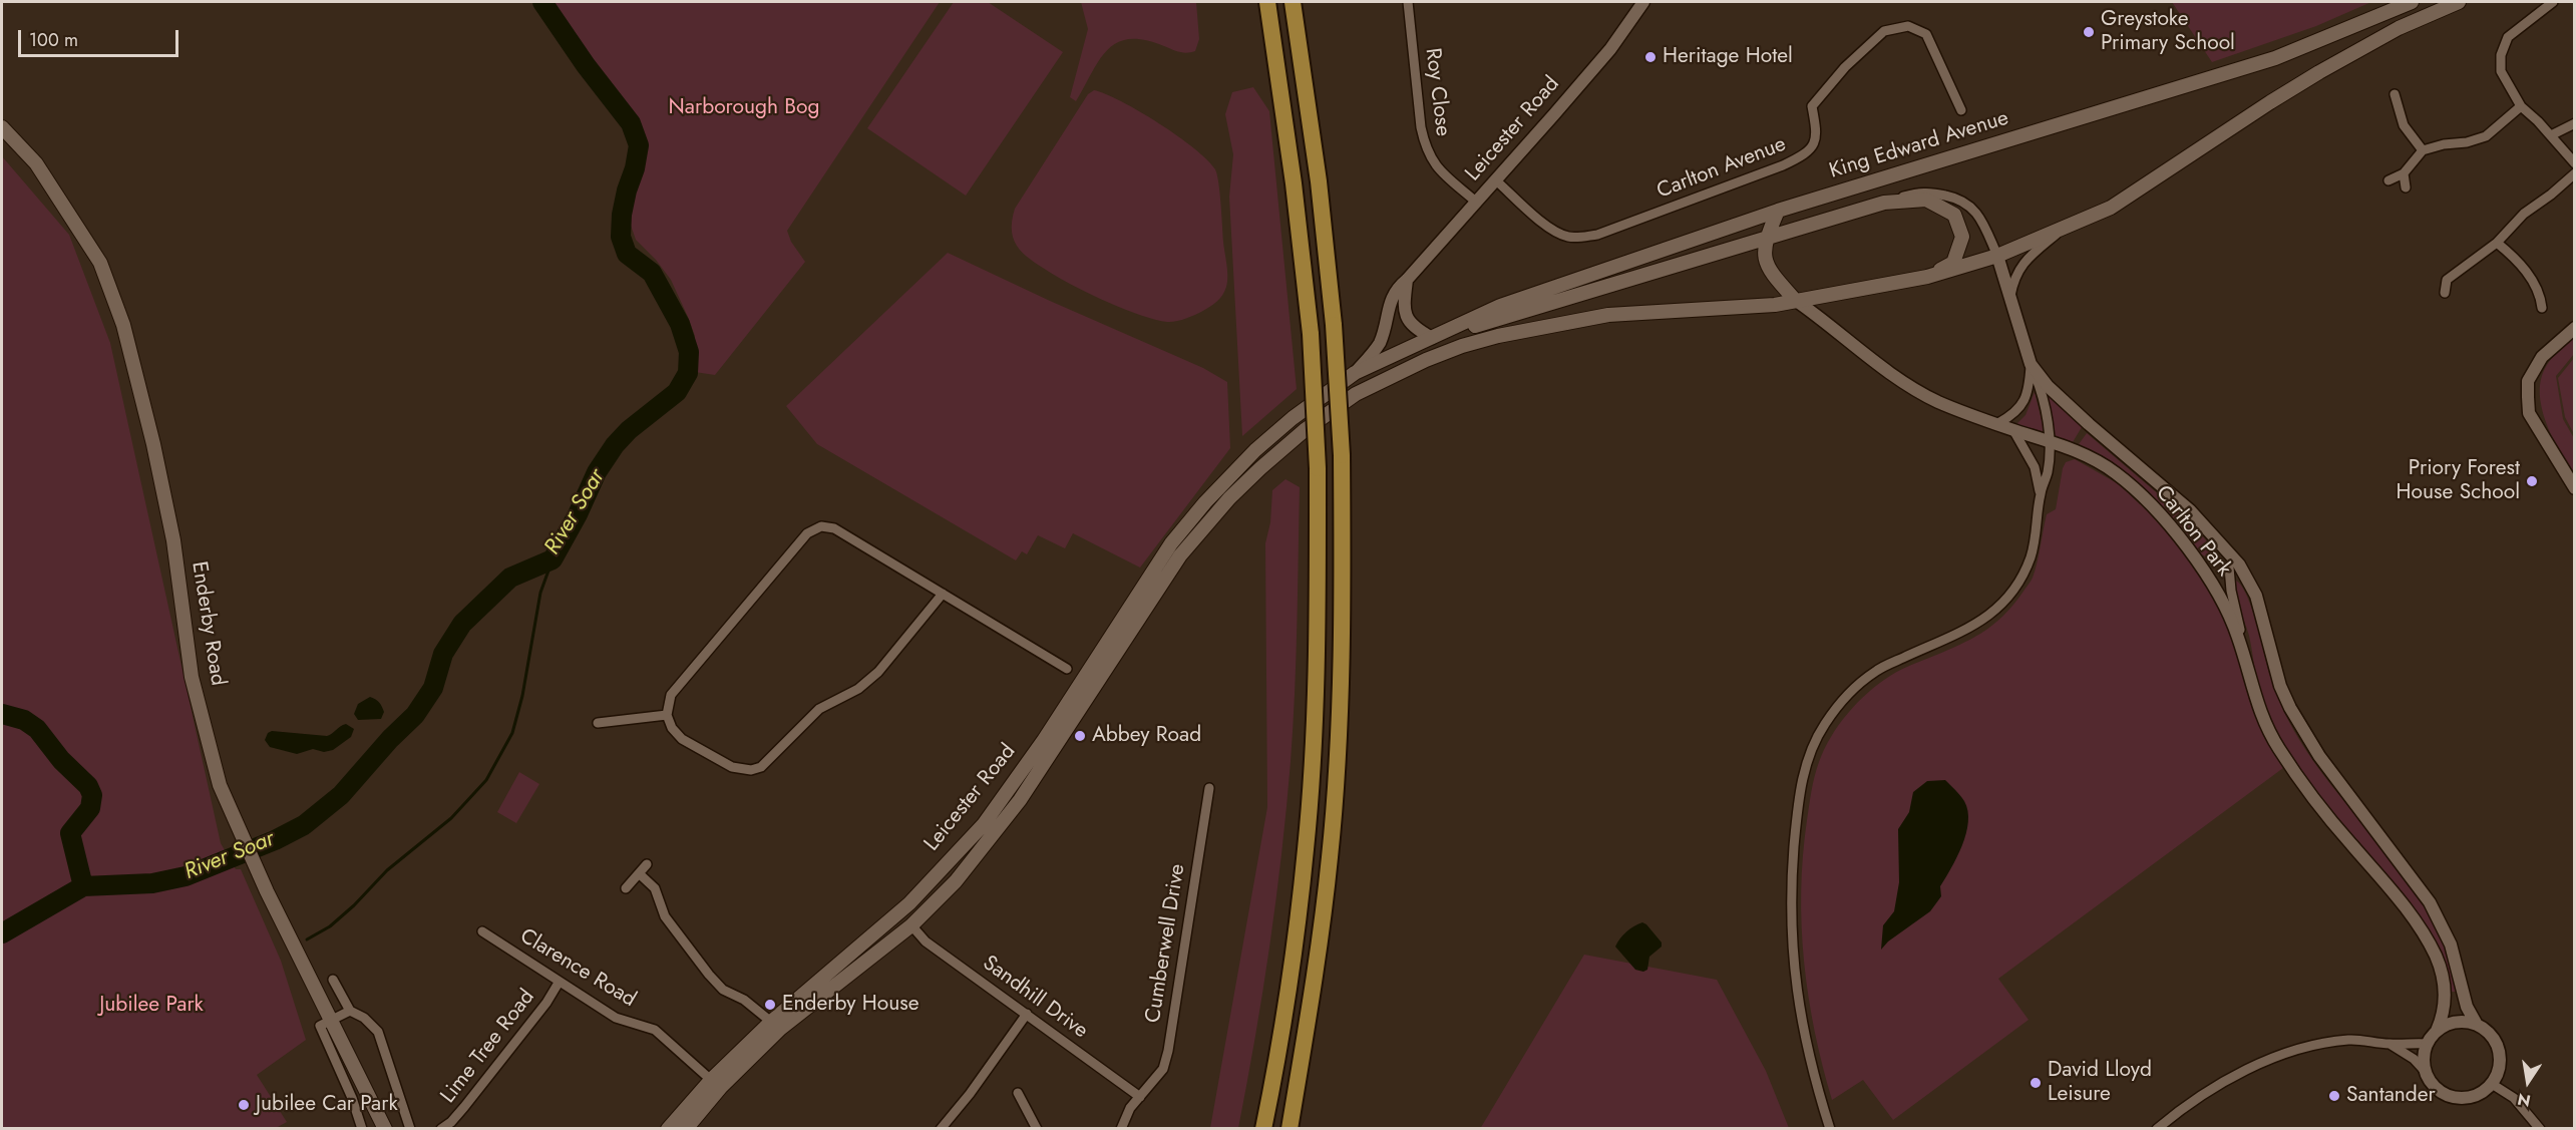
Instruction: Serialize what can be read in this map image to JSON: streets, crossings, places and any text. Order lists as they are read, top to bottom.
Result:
{
  "streets": {
    "main road": ["Leicester Road", "King Edward Avenue", "Enderby Road"],
    "street": [
      "Roy Close",
      "Carlton Avenue",
      "Carlton Park",
      "Cumberwell Drive",
      "Clarence Road",
      "Sandhill Drive",
      "Lime Tree Road"
    ]
  },
  "crossings": [
    ["Roy Close", "Leicester Road"],
    ["Leicester Road", "King Edward Avenue"],
    ["Leicester Road", "Carlton Avenue"],
    ["Leicester Road", "Clarence Road"],
    ["Leicester Road", "Sandhill Drive"],
    ["King Edward Avenue", "Carlton Park"],
    ["Cumberwell Drive", "Sandhill Drive"],
    ["Clarence Road", "Lime Tree Road"]
  ],
  "water": ["River Soar"],
  "parks": ["Narborough Bog", "Jubilee Park"],
  "places": [
    "Greystoke Primary School",
    "Heritage Hotel",
    "Priory Forest House School",
    "Abbey Road",
    "Enderby House",
    "David Lloyd Leisure",
    "Santander",
    "Jubilee Car Park"
  ],
  "scale_bar": "100 m",
  "north": "bottom"
}
